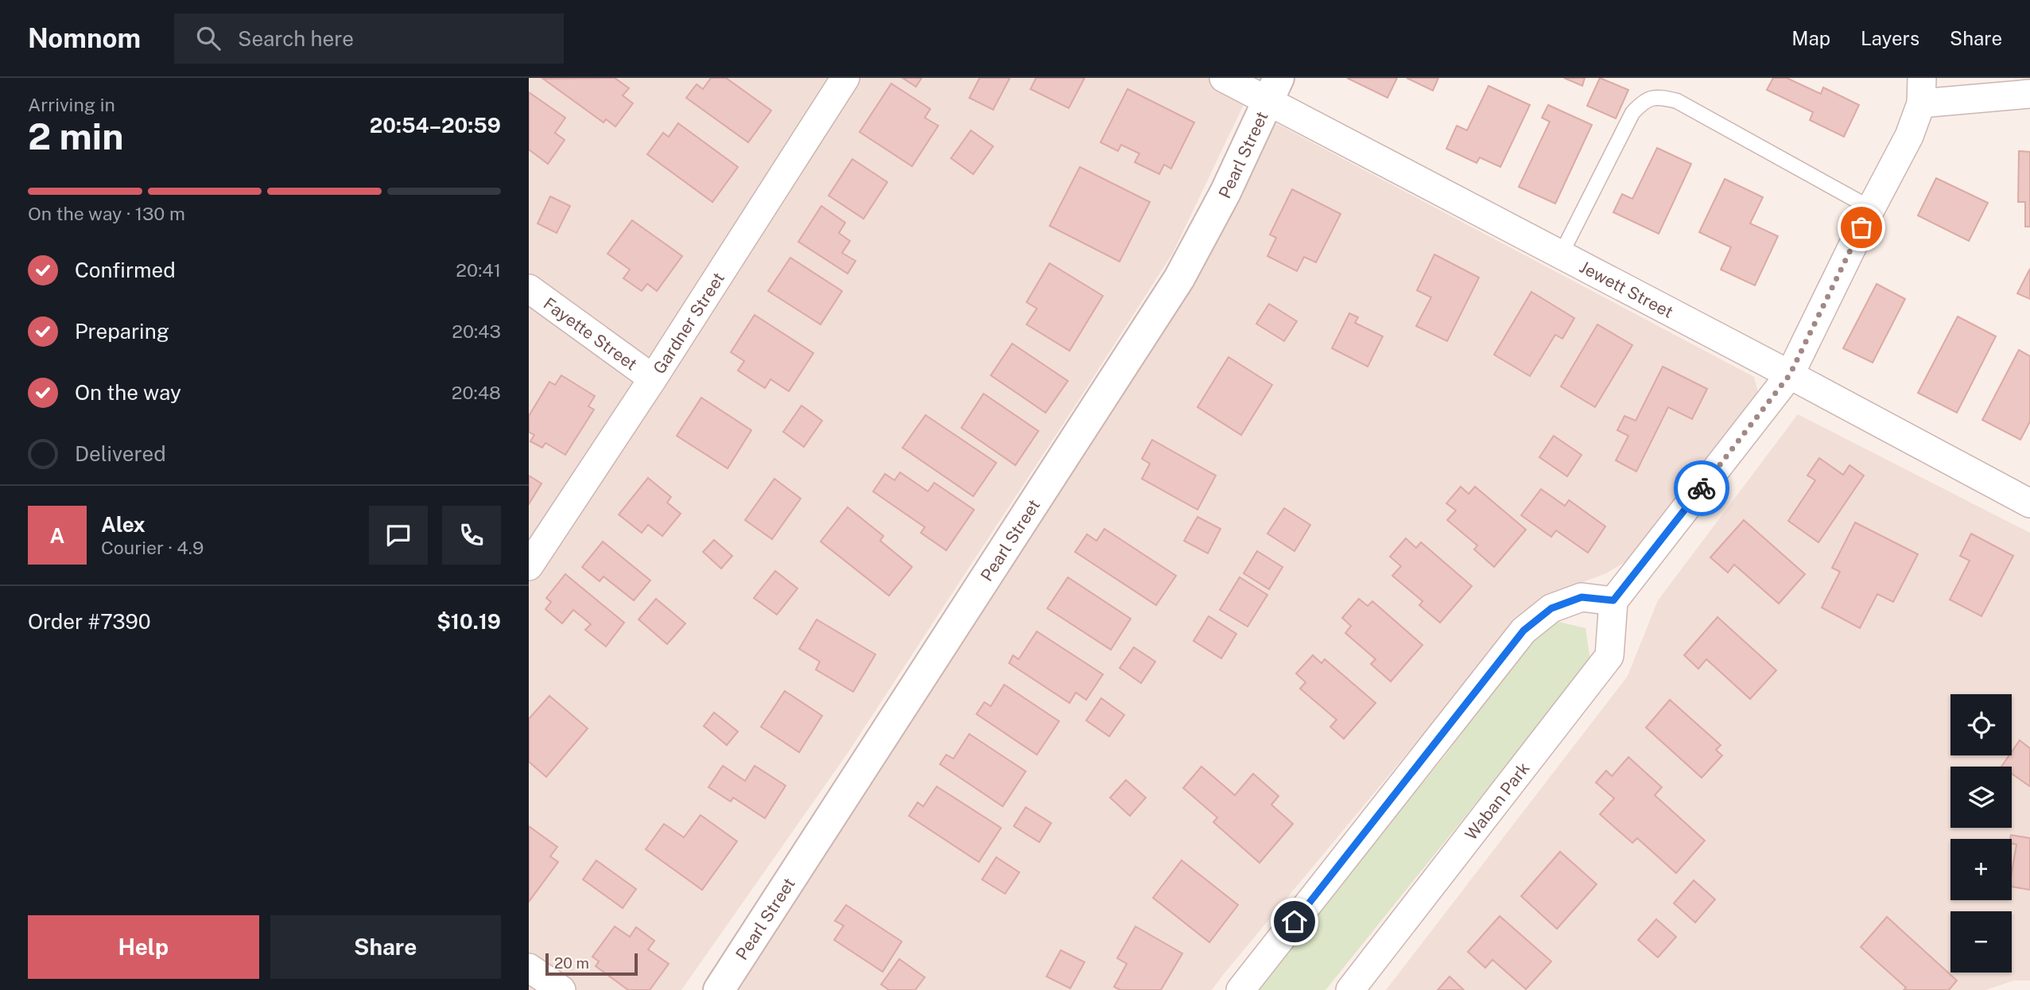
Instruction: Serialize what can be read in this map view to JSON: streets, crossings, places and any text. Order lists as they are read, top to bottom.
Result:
{
  "streets": {
    "street": [
      "Pearl Street",
      "Jewett Street",
      "Gardner Street",
      "Fayette Street",
      "Waban Park"
    ]
  },
  "crossings": [
    ["Pearl Street", "Jewett Street"],
    ["Gardner Street", "Fayette Street"]
  ],
  "scale_bar": "20 m",
  "page": {
    "header": "Nomnom",
    "search": "Search here",
    "nav": ["Map", "Layers", "Share"],
    "heading": ["2 min", "Arriving in", "20:54–20:59"],
    "panel": [
      "Alex",
      "Courier · 4.9",
      "Order #7390",
      "$10.19"
    ],
    "bar": "On the way · 130 m",
    "list": [
      ["Confirmed", "20:41"],
      ["Preparing", "20:43"],
      ["On the way", "20:48"],
      "Delivered"
    ],
    "round": "A",
    "map_buttons": ["+", "−"],
    "buttons": ["Help", "Share"],
    "scale": "20 m"
  }
}
